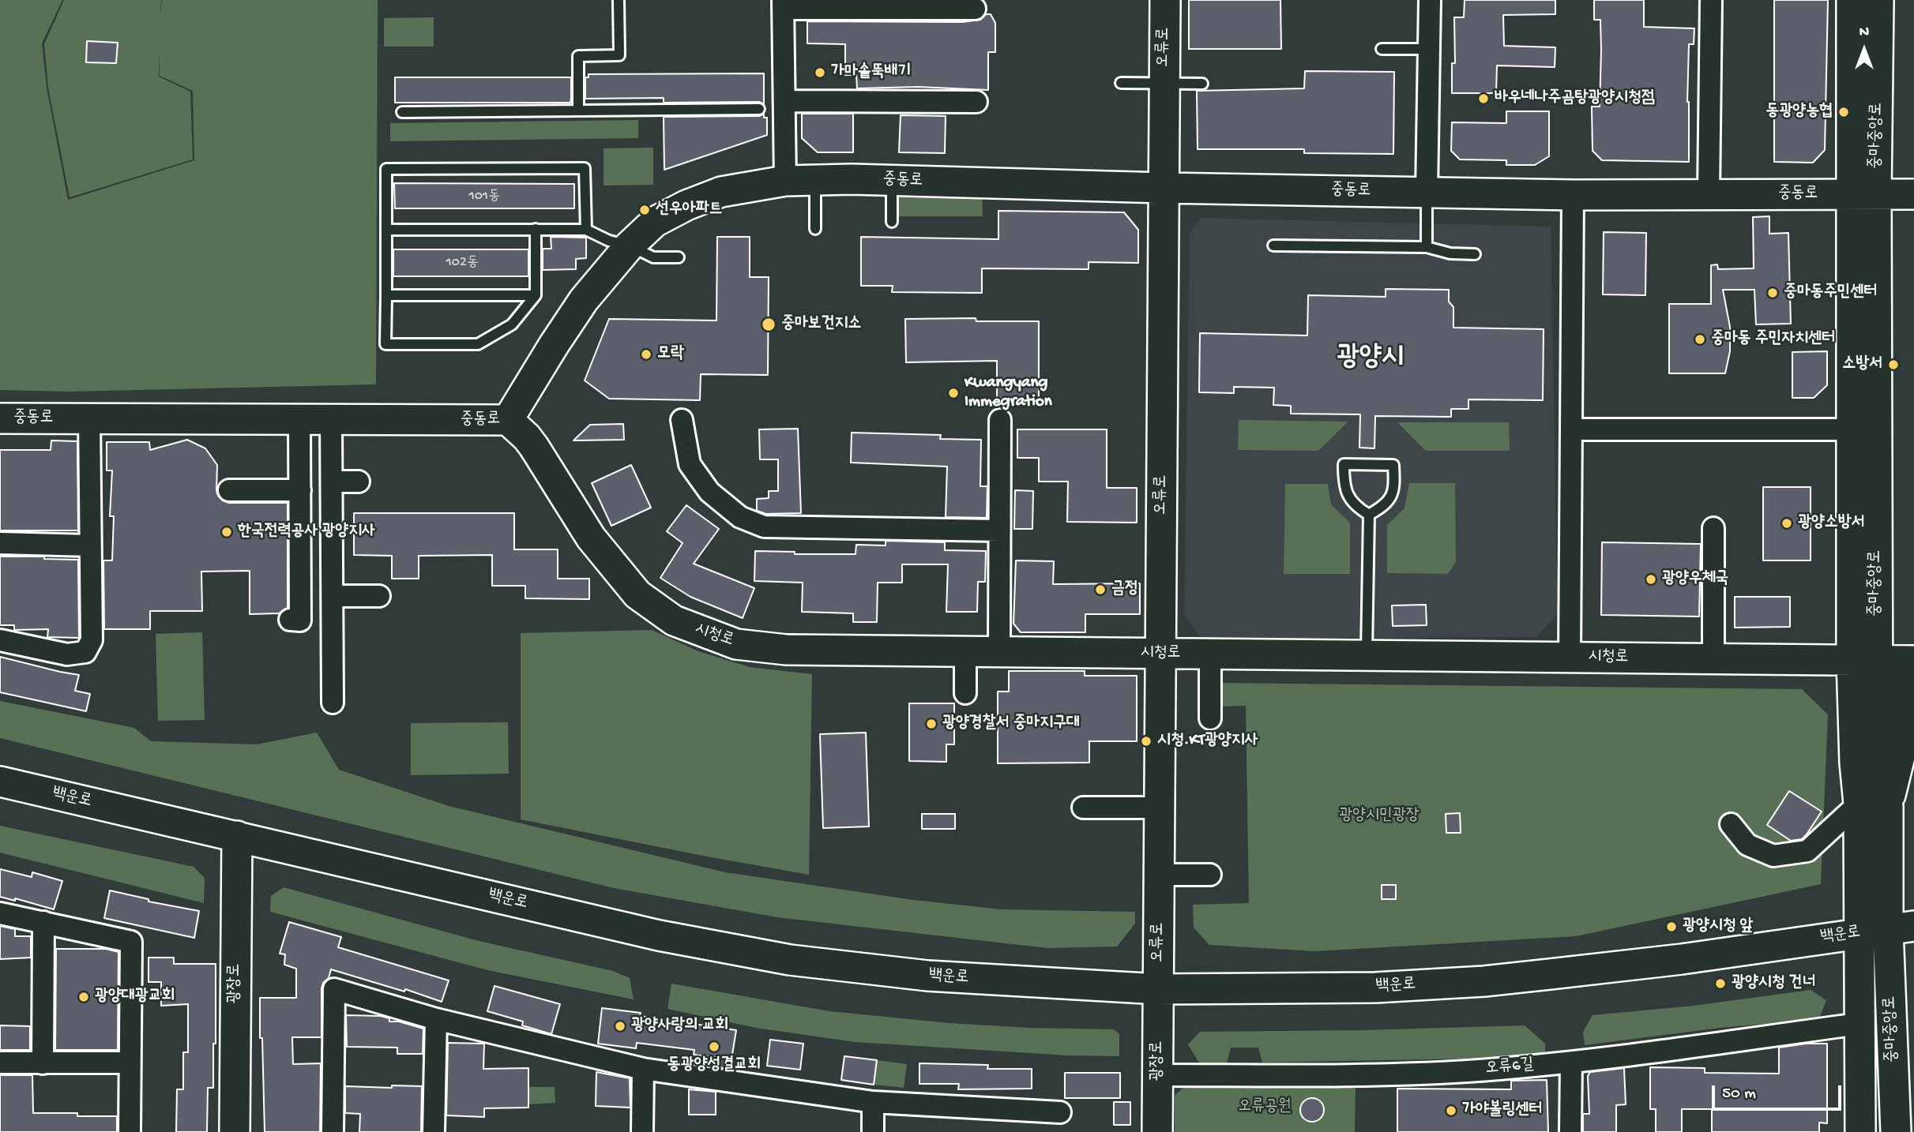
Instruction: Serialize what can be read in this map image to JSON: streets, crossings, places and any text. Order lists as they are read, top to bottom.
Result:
{
  "streets": {
    "street": [
      "오류로",
      "중마중앙로",
      "중동로",
      "시청로",
      "백운로",
      "광장로",
      "오류6길"
    ]
  },
  "crossings": [
    ["오류로", "중동로"],
    ["오류로", "시청로"],
    ["오류로", "백운로"],
    ["오류로", "광장로"],
    ["중마중앙로", "중동로"],
    ["중마중앙로", "시청로"],
    ["중마중앙로", "백운로"],
    ["중마중앙로", "오류6길"],
    ["중동로", "시청로"],
    ["백운로", "광장로"],
    ["광장로", "오류6길"]
  ],
  "districts": ["광양시"],
  "parks": ["광양시민광장", "오류공원"],
  "places": [
    "가마솥뚝배기",
    "바우네나주곰탕광양시청점",
    "동광양농협",
    "선우아파트",
    "중마동주민센터",
    "중마보건지소",
    "중마동 주민자치센터",
    "모락",
    "소방서",
    "Kwangyang Immegration",
    "광양소방서",
    "한국전력공사 광양지사",
    "광양우체국",
    "금정",
    "광양경찰서 중마지구대",
    "시청.KT광양지사",
    "광양시청 앞",
    "광양시청 건너",
    "광양대광교회",
    "광양사랑의 교회",
    "동광양성결교회",
    "가야볼링센터"
  ],
  "house_numbers": ["101동", "102동"],
  "scale_bar": "50 m",
  "north": "top"
}
